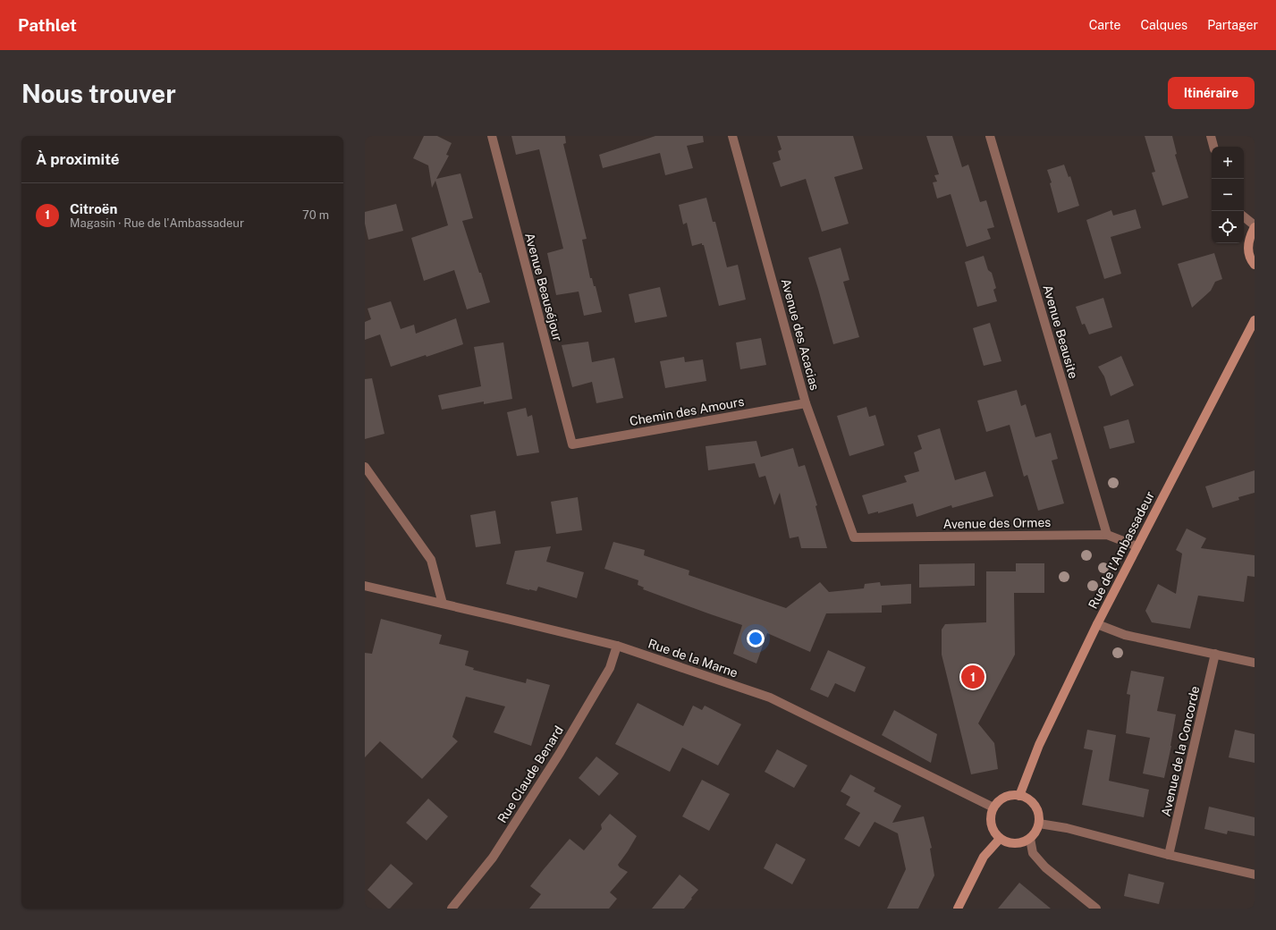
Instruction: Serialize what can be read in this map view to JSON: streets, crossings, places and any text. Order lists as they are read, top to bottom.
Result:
{
  "streets": {
    "main road": ["Rue de l'Ambassadeur"],
    "street": [
      "Avenue Beauséjour",
      "Avenue Beausite",
      "Avenue des Acacias",
      "Chemin des Amours",
      "Avenue des Ormes",
      "Rue de la Marne",
      "Avenue de la Concorde",
      "Rue Claude Benard"
    ]
  },
  "crossings": [
    ["Avenue Beauséjour", "Chemin des Amours"],
    ["Avenue Beausite", "Avenue des Ormes"],
    ["Avenue des Acacias", "Chemin des Amours"],
    ["Avenue des Acacias", "Avenue des Ormes"],
    ["Avenue des Ormes", "Rue de l'Ambassadeur"],
    ["Rue de l'Ambassadeur", "Rue de la Marne"],
    ["Rue de la Marne", "Rue Claude Benard"]
  ],
  "page": {
    "header": "Pathlet",
    "nav": ["Carte", "Calques", "Partager"],
    "buttons": "Itinéraire",
    "title": "Nous trouver",
    "heading": "À proximité",
    "map_buttons": ["+", "−"],
    "list": [
      {
        "mark": "1",
        "name": "Citroën",
        "note": "Magasin · Rue de l'Ambassadeur",
        "value": "70 m"
      }
    ],
    "pins": "1"
  }
}
